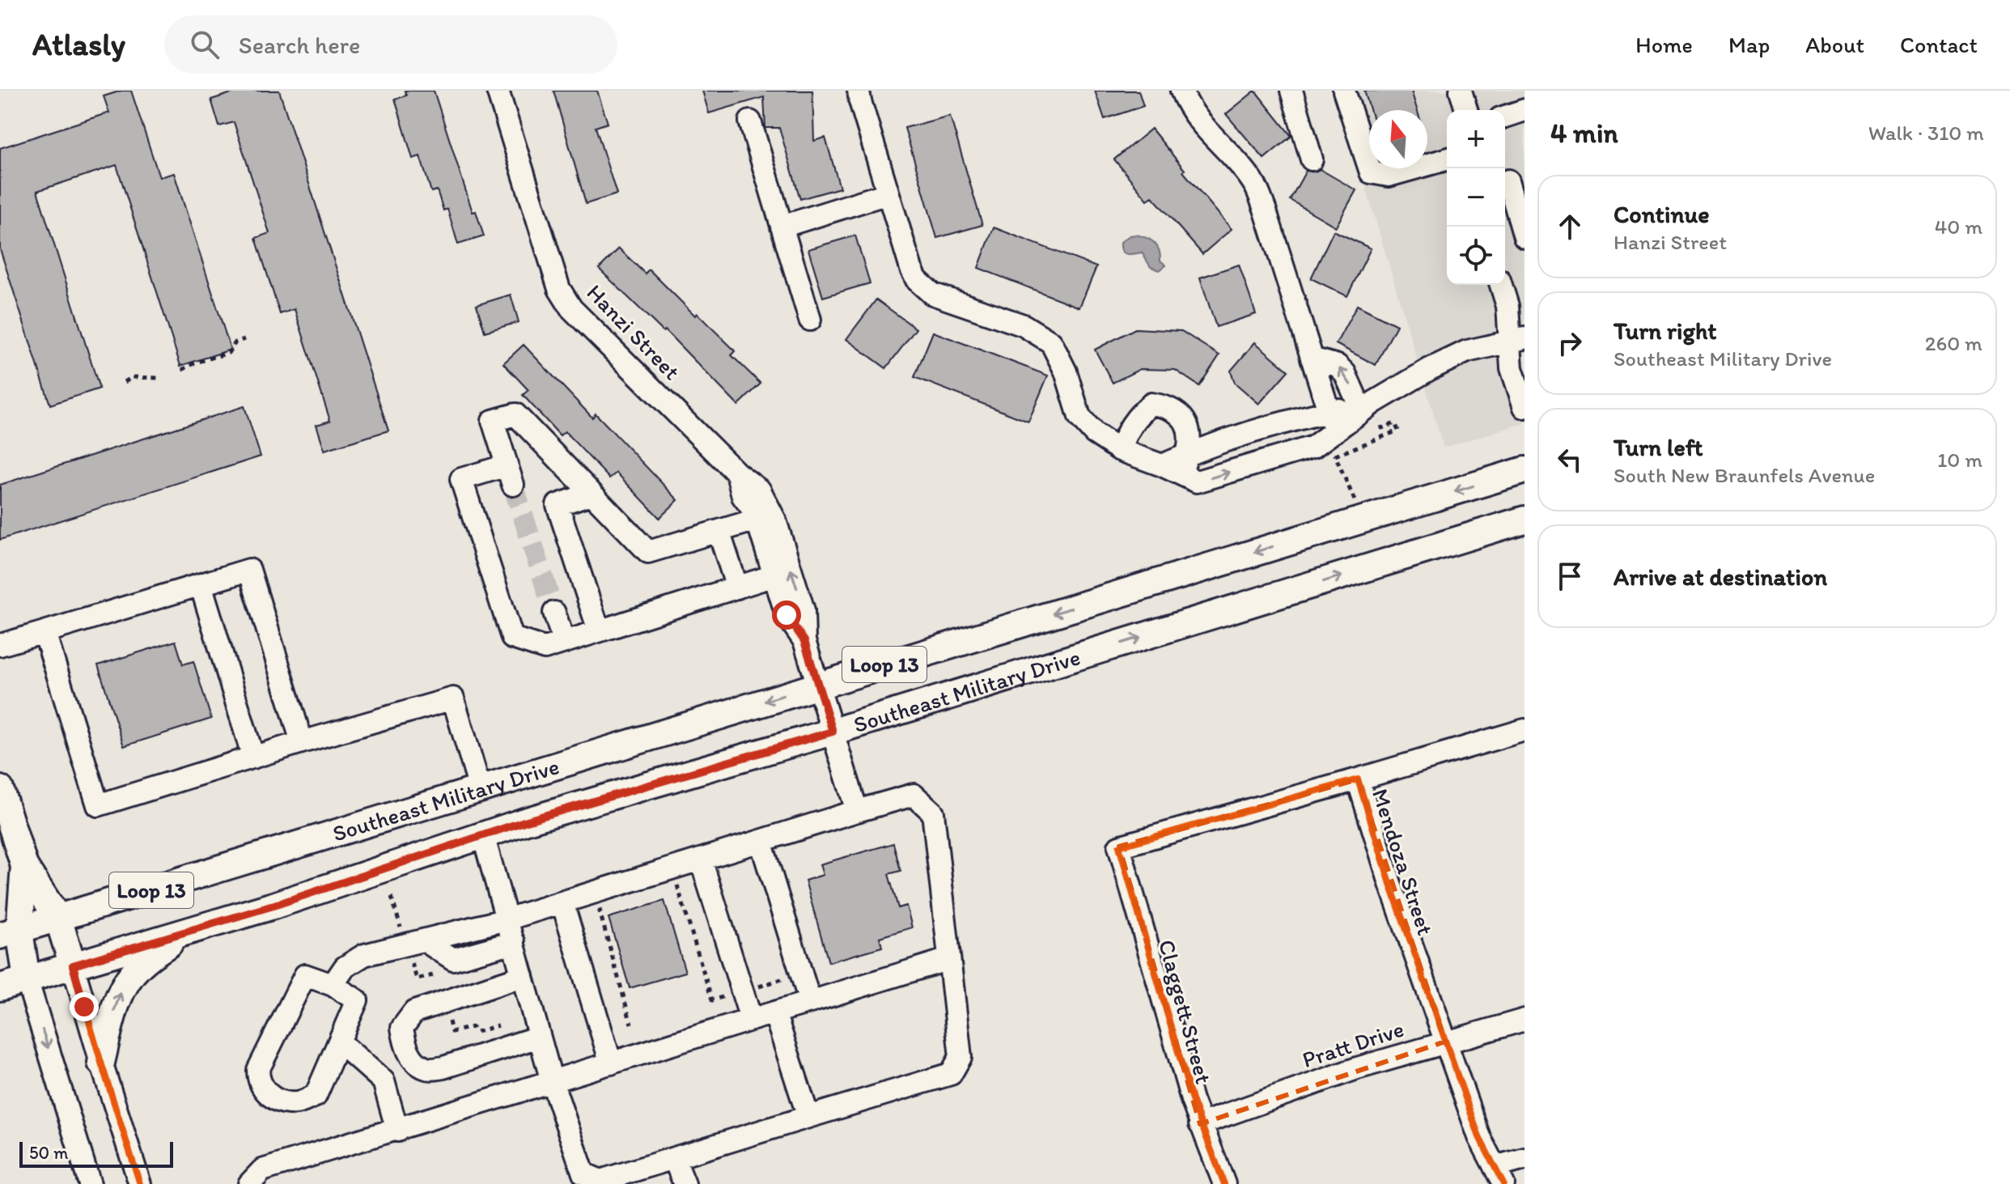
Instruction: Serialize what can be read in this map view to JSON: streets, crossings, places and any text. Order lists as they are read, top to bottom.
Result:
{
  "streets": {
    "main road": ["Loop 13", "Southeast Military Drive"],
    "street": [
      "Hanzi Street",
      "Mendoza Street",
      "Claggett Street",
      "Pratt Drive"
    ]
  },
  "crossings": [
    ["Hanzi Street", "Southeast Military Drive"],
    ["Mendoza Street", "Claggett Street"],
    ["Mendoza Street", "Pratt Drive"],
    ["Claggett Street", "Pratt Drive"]
  ],
  "scale_bar": "50 m",
  "north": "top",
  "page": {
    "header": "Atlasly",
    "search": "Search here",
    "nav": [
      "Home",
      "Map",
      "About",
      "Contact"
    ],
    "heading": ["4 min", "Walk · 310 m"],
    "map_buttons": ["+", "−"],
    "list": [
      ["Continue", "Hanzi Street", "40 m"],
      ["Turn right", "Southeast Military Drive", "260 m"],
      ["Turn left", "South New Braunfels Avenue", "10 m"],
      "Arrive at destination"
    ],
    "scale": "50 m"
  }
}
